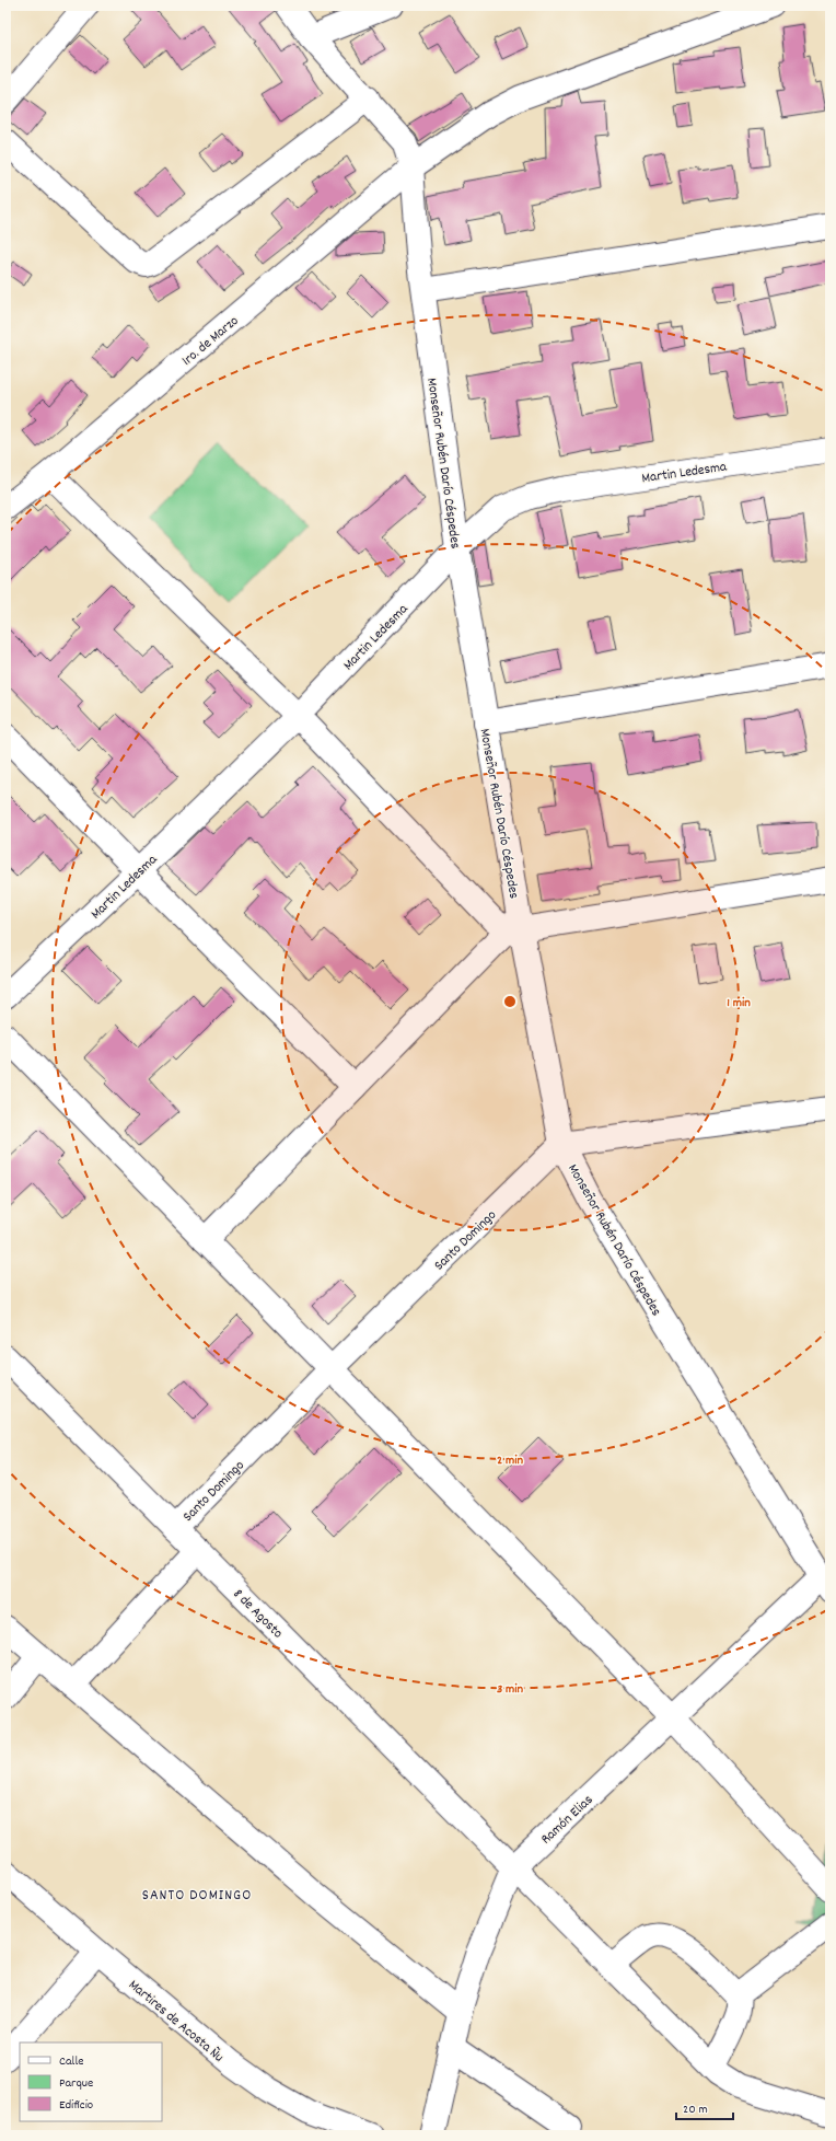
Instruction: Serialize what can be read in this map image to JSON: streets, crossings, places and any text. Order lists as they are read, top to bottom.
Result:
{
  "streets": {
    "street": [
      "1ro. de Marzo",
      "Monseñor Rubén Darío Céspedes",
      "Martin Ledesma",
      "Santo Domingo",
      "8 de Agosto",
      "Ramón Elias",
      "Martires de Acosta Ñu"
    ]
  },
  "crossings": [
    ["1ro. de Marzo", "Monseñor Rubén Darío Céspedes"],
    ["Monseñor Rubén Darío Céspedes", "Martin Ledesma"],
    ["Monseñor Rubén Darío Céspedes", "Santo Domingo"],
    ["Monseñor Rubén Darío Céspedes", "Ramón Elias"],
    ["Santo Domingo", "8 de Agosto"],
    ["8 de Agosto", "Ramón Elias"]
  ],
  "districts": ["SANTO DOMINGO"],
  "legend": ["Calle", "Parque", "Edificio"],
  "scale_bar": "20 m",
  "rings": ["1 min", "2 min", "3 min"]
}
